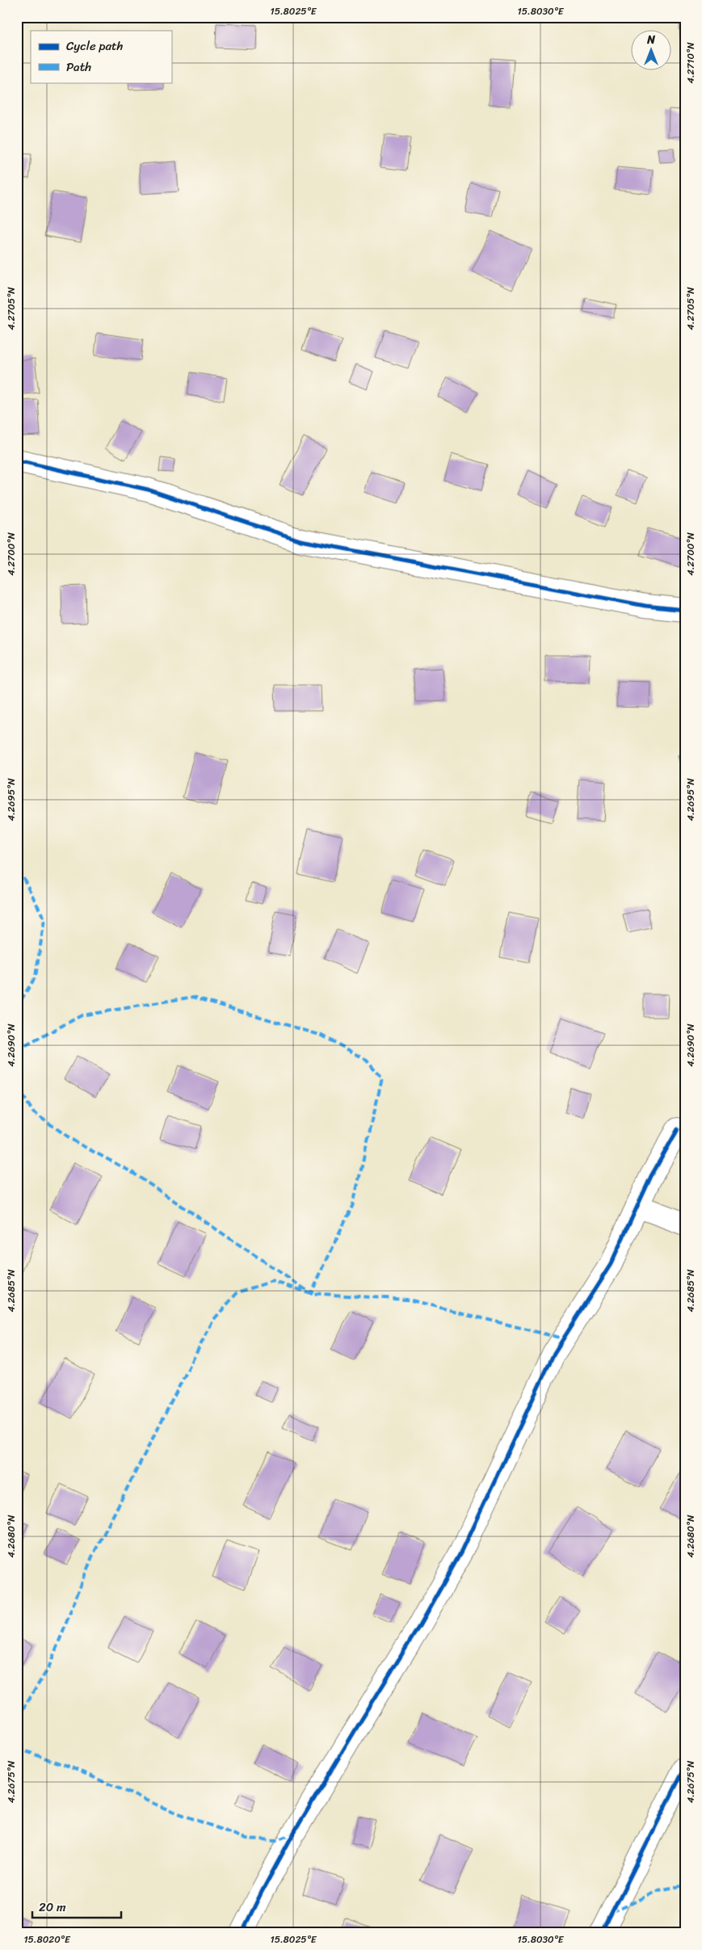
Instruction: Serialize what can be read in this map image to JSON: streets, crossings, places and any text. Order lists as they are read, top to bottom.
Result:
{
  "legend": ["Cycle path", "Path"],
  "scale_bar": "20 m",
  "north": "top",
  "coordinates": [
    "15.8025°E",
    "15.8030°E",
    "4.2710°N",
    "4.2705°N",
    "4.2700°N",
    "4.2695°N",
    "4.2690°N",
    "4.2685°N",
    "4.2680°N",
    "4.2675°N",
    "15.8020°E"
  ]
}
